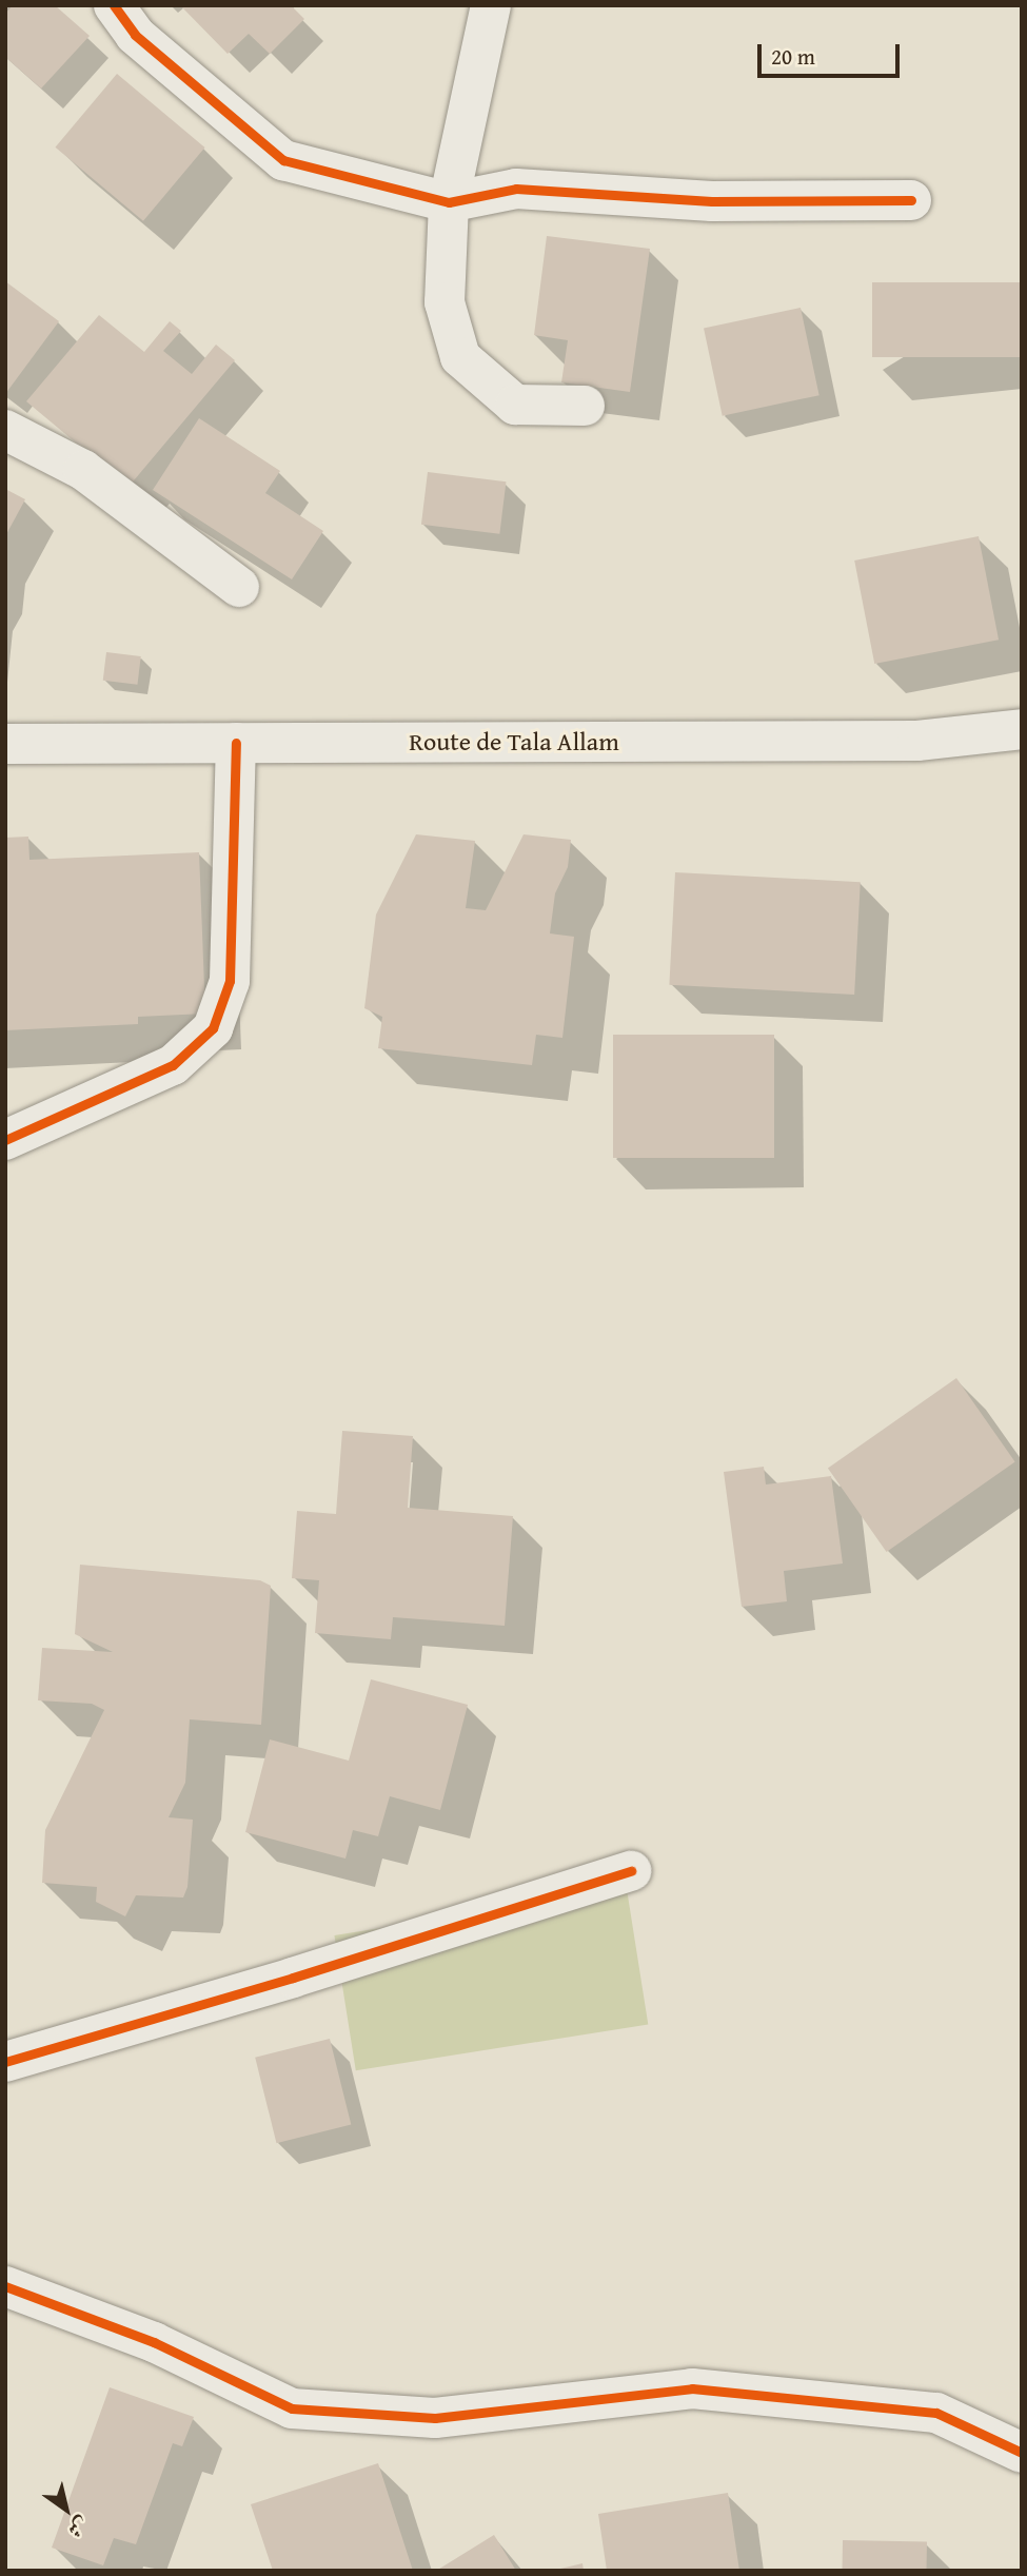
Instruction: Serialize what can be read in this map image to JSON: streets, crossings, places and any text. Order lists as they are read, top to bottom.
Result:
{
  "streets": {
    "street": ["Route de Tala Allam"]
  },
  "scale_bar": "20 m",
  "north": "bottom right"
}
